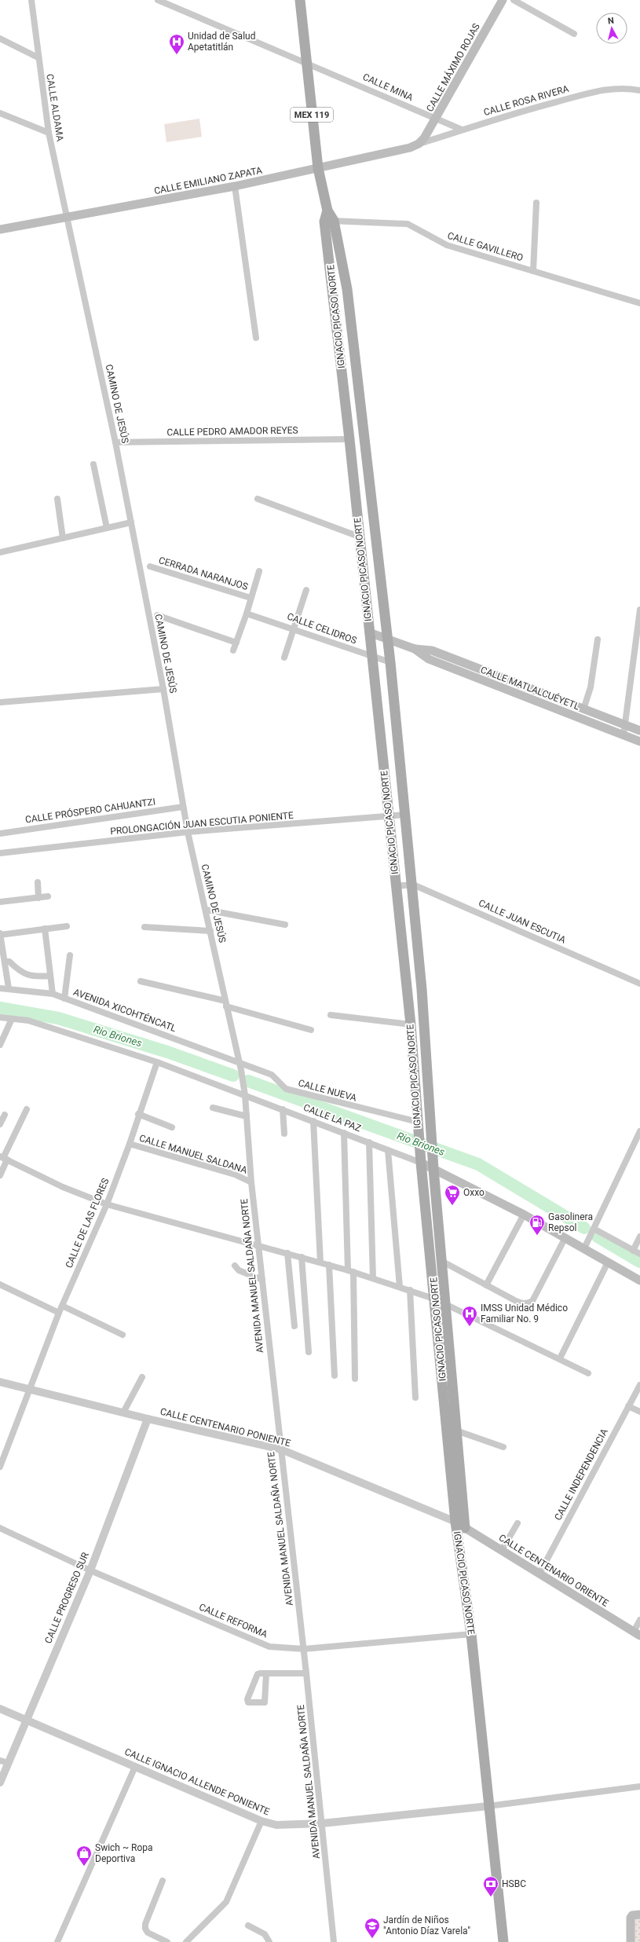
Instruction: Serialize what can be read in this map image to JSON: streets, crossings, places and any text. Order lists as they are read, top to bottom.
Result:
{
  "streets": {
    "main road": [
      "CALLE MÁXIMO ROJAS",
      "MEX 119",
      "CALLE EMILIANO ZAPATA",
      "IGNACIO PICASO NORTE",
      "CALLE MATLALCUÉYETL",
      "CALLE LA PAZ",
      "CALLE CENTENARIO ORIENTE"
    ],
    "street": [
      "CALLE MINA",
      "CALLE ROSA RIVERA",
      "CALLE ALDAMA",
      "CALLE GAVILLERO",
      "CAMINO DE JESÚS",
      "CALLE PEDRO AMADOR REYES",
      "CERRADA NARANJOS",
      "CALLE CELIDROS",
      "CALLE PRÓSPERO CAHUANTZI",
      "PROLONGACIÓN JUAN ESCUTIA PONIENTE",
      "CALLE JUAN ESCUTIA",
      "AVENIDA XICOHTÉNCATL",
      "CALLE NUEVA",
      "CALLE MANUEL SALDANA",
      "CALLE DE LAS FLORES",
      "AVENIDA MANUEL SALDAÑA NORTE",
      "CALLE CENTENARIO PONIENTE",
      "CALLE INDEPENDENCIA",
      "CALLE PROGRESO SUR",
      "CALLE REFORMA",
      "CALLE IGNACIO ALLENDE PONIENTE"
    ]
  },
  "crossings": [
    ["CALLE MÁXIMO ROJAS", "CALLE MINA"],
    ["CALLE MÁXIMO ROJAS", "CALLE ROSA RIVERA"],
    ["CALLE MÁXIMO ROJAS", "CALLE EMILIANO ZAPATA"],
    ["CALLE MINA", "CALLE ROSA RIVERA"],
    ["CALLE MINA", "MEX 119"],
    ["CALLE ROSA RIVERA", "CALLE EMILIANO ZAPATA"],
    ["CALLE ALDAMA", "CALLE EMILIANO ZAPATA"],
    ["CALLE ALDAMA", "CAMINO DE JESÚS"],
    ["MEX 119", "CALLE EMILIANO ZAPATA"],
    ["MEX 119", "IGNACIO PICASO NORTE"],
    ["CALLE EMILIANO ZAPATA", "IGNACIO PICASO NORTE"],
    ["CALLE EMILIANO ZAPATA", "CAMINO DE JESÚS"],
    ["CALLE GAVILLERO", "IGNACIO PICASO NORTE"],
    ["IGNACIO PICASO NORTE", "CALLE PEDRO AMADOR REYES"],
    ["IGNACIO PICASO NORTE", "CALLE CELIDROS"],
    ["IGNACIO PICASO NORTE", "CALLE MATLALCUÉYETL"],
    ["IGNACIO PICASO NORTE", "PROLONGACIÓN JUAN ESCUTIA PONIENTE"],
    ["IGNACIO PICASO NORTE", "CALLE JUAN ESCUTIA"],
    ["IGNACIO PICASO NORTE", "CALLE NUEVA"],
    ["IGNACIO PICASO NORTE", "CALLE LA PAZ"],
    ["IGNACIO PICASO NORTE", "CALLE CENTENARIO PONIENTE"],
    ["IGNACIO PICASO NORTE", "CALLE CENTENARIO ORIENTE"],
    ["IGNACIO PICASO NORTE", "CALLE REFORMA"],
    ["IGNACIO PICASO NORTE", "CALLE IGNACIO ALLENDE PONIENTE"],
    ["CAMINO DE JESÚS", "CALLE PEDRO AMADOR REYES"],
    ["CAMINO DE JESÚS", "CALLE PRÓSPERO CAHUANTZI"],
    ["CAMINO DE JESÚS", "PROLONGACIÓN JUAN ESCUTIA PONIENTE"],
    ["CAMINO DE JESÚS", "AVENIDA XICOHTÉNCATL"],
    ["CAMINO DE JESÚS", "CALLE NUEVA"],
    ["CAMINO DE JESÚS", "CALLE LA PAZ"],
    ["CAMINO DE JESÚS", "AVENIDA MANUEL SALDAÑA NORTE"],
    ["AVENIDA XICOHTÉNCATL", "CALLE NUEVA"],
    ["CALLE LA PAZ", "CALLE DE LAS FLORES"],
    ["CALLE LA PAZ", "AVENIDA MANUEL SALDAÑA NORTE"],
    ["CALLE MANUEL SALDANA", "CALLE DE LAS FLORES"],
    ["CALLE MANUEL SALDANA", "AVENIDA MANUEL SALDAÑA NORTE"],
    ["CALLE DE LAS FLORES", "CALLE CENTENARIO PONIENTE"],
    ["AVENIDA MANUEL SALDAÑA NORTE", "CALLE CENTENARIO PONIENTE"],
    ["AVENIDA MANUEL SALDAÑA NORTE", "CALLE REFORMA"],
    ["AVENIDA MANUEL SALDAÑA NORTE", "CALLE IGNACIO ALLENDE PONIENTE"],
    ["CALLE CENTENARIO PONIENTE", "CALLE CENTENARIO ORIENTE"],
    ["CALLE CENTENARIO PONIENTE", "CALLE PROGRESO SUR"],
    ["CALLE INDEPENDENCIA", "CALLE CENTENARIO ORIENTE"],
    ["CALLE PROGRESO SUR", "CALLE REFORMA"],
    ["CALLE PROGRESO SUR", "CALLE IGNACIO ALLENDE PONIENTE"]
  ],
  "water": ["Rio Briones"],
  "places": {
    "hospital": ["Unidad de Salud Apetatitlán", "IMSS Unidad Médico Familiar No. 9"],
    "supermarket": ["Oxxo"],
    "fuel station": ["Gasolinera Repsol"],
    "shop": ["Swich ~ Ropa Deportiva"],
    "bank": ["HSBC"],
    "school or university": ["Jardín de Niños \"Antonio Díaz Varela\""]
  },
  "north": "top"
}
